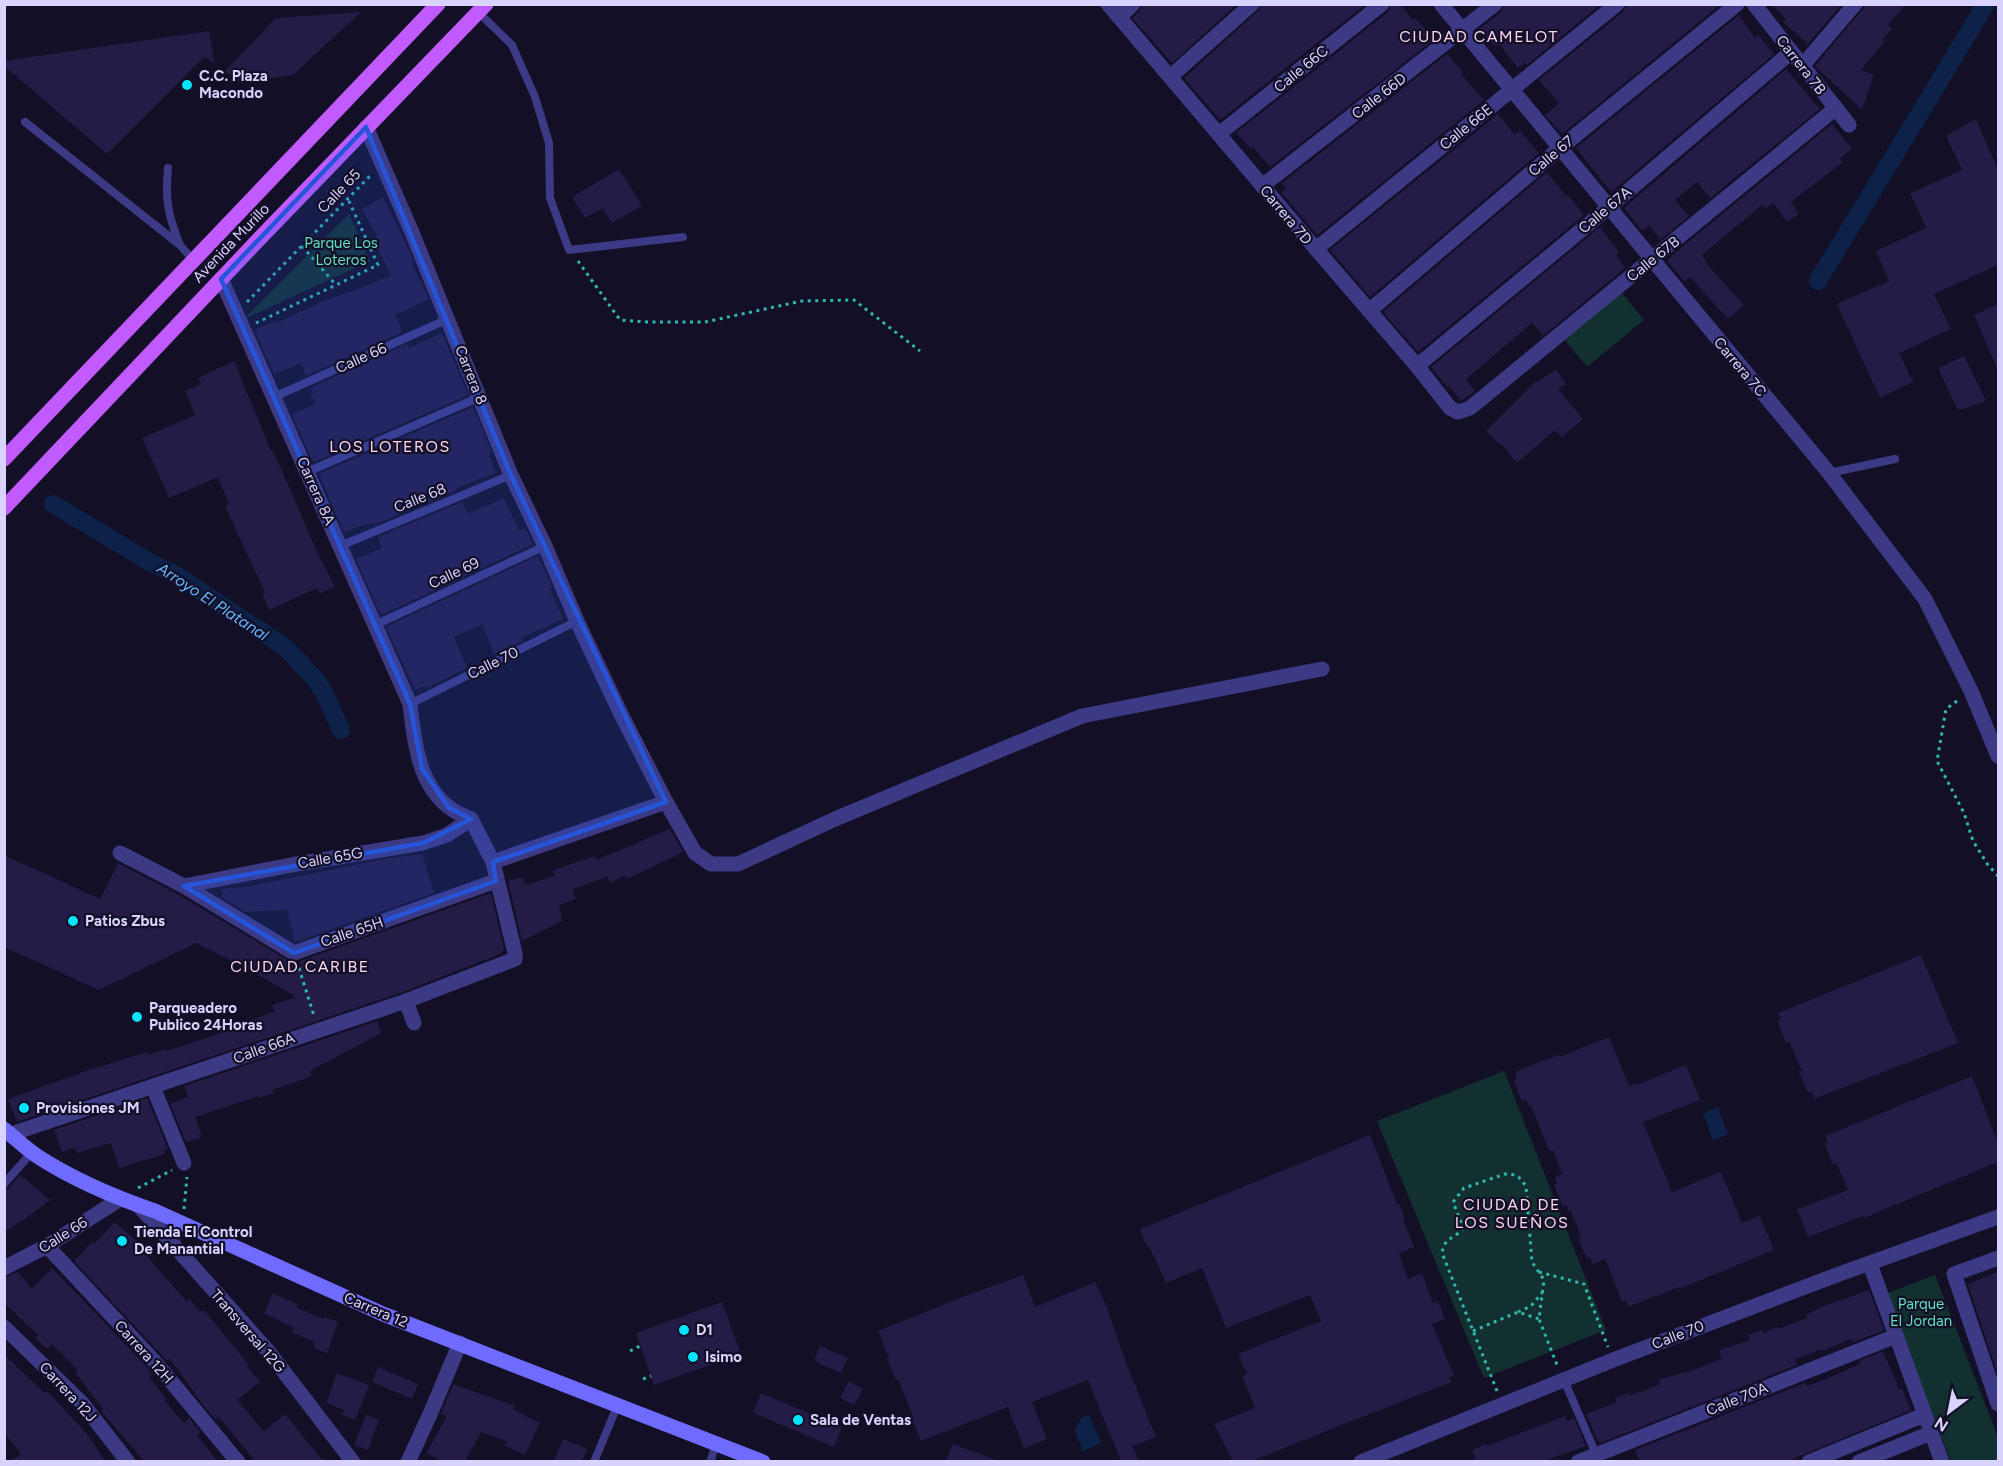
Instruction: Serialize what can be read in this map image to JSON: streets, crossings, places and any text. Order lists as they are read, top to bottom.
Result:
{
  "streets": {
    "main road": ["Avenida Murillo", "Carrera 12"],
    "street": [
      "Carrera 7B",
      "Calle 66C",
      "Calle 66D",
      "Calle 66E",
      "Calle 67",
      "Calle 67A",
      "Carrera 7D",
      "Calle 67B",
      "Calle 66",
      "Carrera 7C",
      "Carrera 8",
      "Carrera 8A",
      "Calle 70",
      "Calle 65G",
      "Calle 65H",
      "Calle 66A",
      "Transversal 12G",
      "Carrera 12H",
      "Carrera 12J",
      "Calle 70A"
    ],
    "lane": ["Calle 68", "Calle 69"],
    "path": ["Calle 65"]
  },
  "crossings": [
    ["Carrera 7B", "Calle 67A"],
    ["Carrera 7B", "Calle 67B"],
    ["Calle 66C", "Carrera 7D"],
    ["Calle 66D", "Carrera 7D"],
    ["Calle 66D", "Carrera 7C"],
    ["Calle 66E", "Carrera 7D"],
    ["Calle 66E", "Carrera 7C"],
    ["Calle 67", "Carrera 7D"],
    ["Calle 67", "Carrera 7C"],
    ["Calle 65", "Carrera 8"],
    ["Calle 65", "Carrera 8A"],
    ["Calle 67A", "Carrera 7D"],
    ["Calle 67A", "Carrera 7C"],
    ["Carrera 7D", "Calle 67B"],
    ["Avenida Murillo", "Carrera 8"],
    ["Avenida Murillo", "Carrera 8A"],
    ["Calle 67B", "Carrera 7C"],
    ["Calle 66", "Carrera 8"],
    ["Calle 66", "Carrera 8A"],
    ["Calle 66", "Carrera 12"],
    ["Calle 66", "Carrera 12H"],
    ["Carrera 8", "Calle 68"],
    ["Carrera 8", "Calle 69"],
    ["Carrera 8", "Calle 70"],
    ["Carrera 8A", "Calle 68"],
    ["Carrera 8A", "Calle 69"],
    ["Carrera 8A", "Calle 70"],
    ["Carrera 8A", "Calle 65G"],
    ["Calle 65H", "Calle 66A"],
    ["Calle 66A", "Carrera 12"],
    ["Carrera 12", "Transversal 12G"]
  ],
  "districts": [
    "CIUDAD CAMELOT",
    "LOS LOTEROS",
    "CIUDAD CARIBE",
    "CIUDAD DE LOS SUEÑOS"
  ],
  "water": ["Arroyo El Platanal"],
  "parks": ["Parque Los Loteros", "Parque El Jordan"],
  "places": [
    "C.C. Plaza Macondo",
    "Patios Zbus",
    "Parqueadero Publico 24Horas",
    "Provisiones JM",
    "Tienda El Control De Manantial",
    "D1",
    "Isimo",
    "Sala de Ventas"
  ],
  "north": "bottom left"
}
